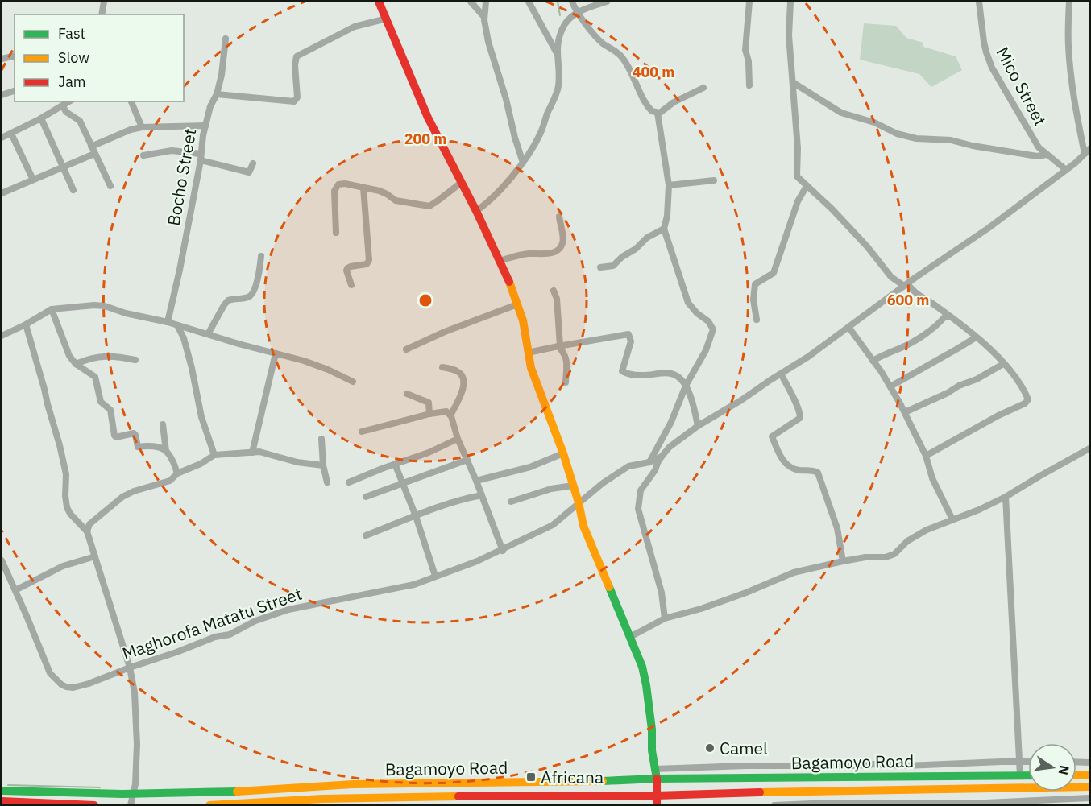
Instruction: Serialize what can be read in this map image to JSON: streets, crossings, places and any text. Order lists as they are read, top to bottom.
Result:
{
  "streets": {
    "main road": ["Bagamoyo Road"],
    "street": ["Mico Street", "Bocho Street", "Maghorofa Matatu Street"]
  },
  "places": {
    "other": ["Camel"],
    "transit": ["Africana"]
  },
  "legend": ["Fast", "Slow", "Jam"],
  "north": "right",
  "rings": ["400 m", "200 m", "600 m"]
}
